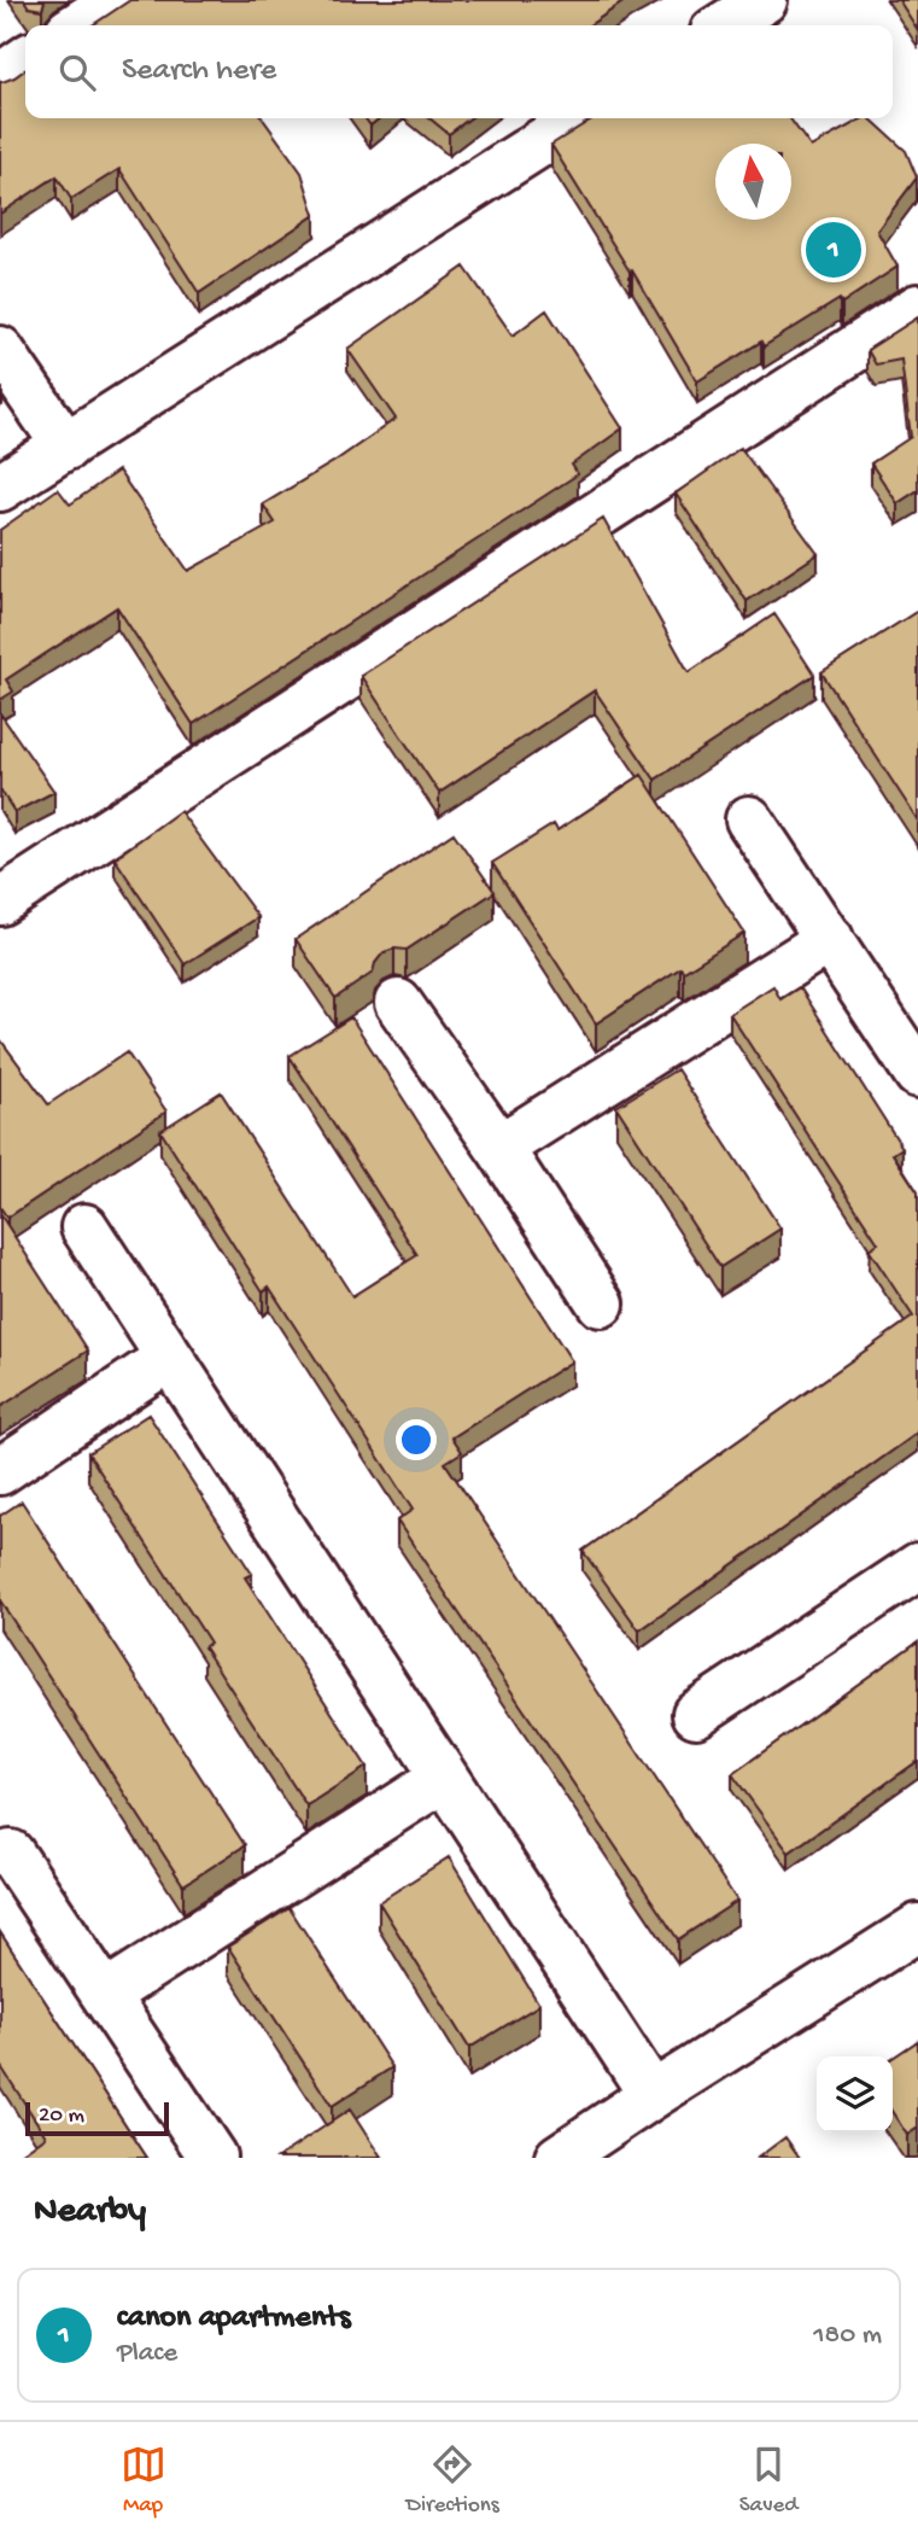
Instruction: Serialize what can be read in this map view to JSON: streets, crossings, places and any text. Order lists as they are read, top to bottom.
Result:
{
  "scale_bar": "20 m",
  "north": "top",
  "page": {
    "search": "Search here",
    "pins": "1",
    "scale": "20 m",
    "heading": "Nearby",
    "list": [
      {
        "mark": "1",
        "name": "canon apartments",
        "note": "Place",
        "value": "180 m"
      }
    ],
    "nav": ["Map", "Directions", "Saved"]
  }
}
